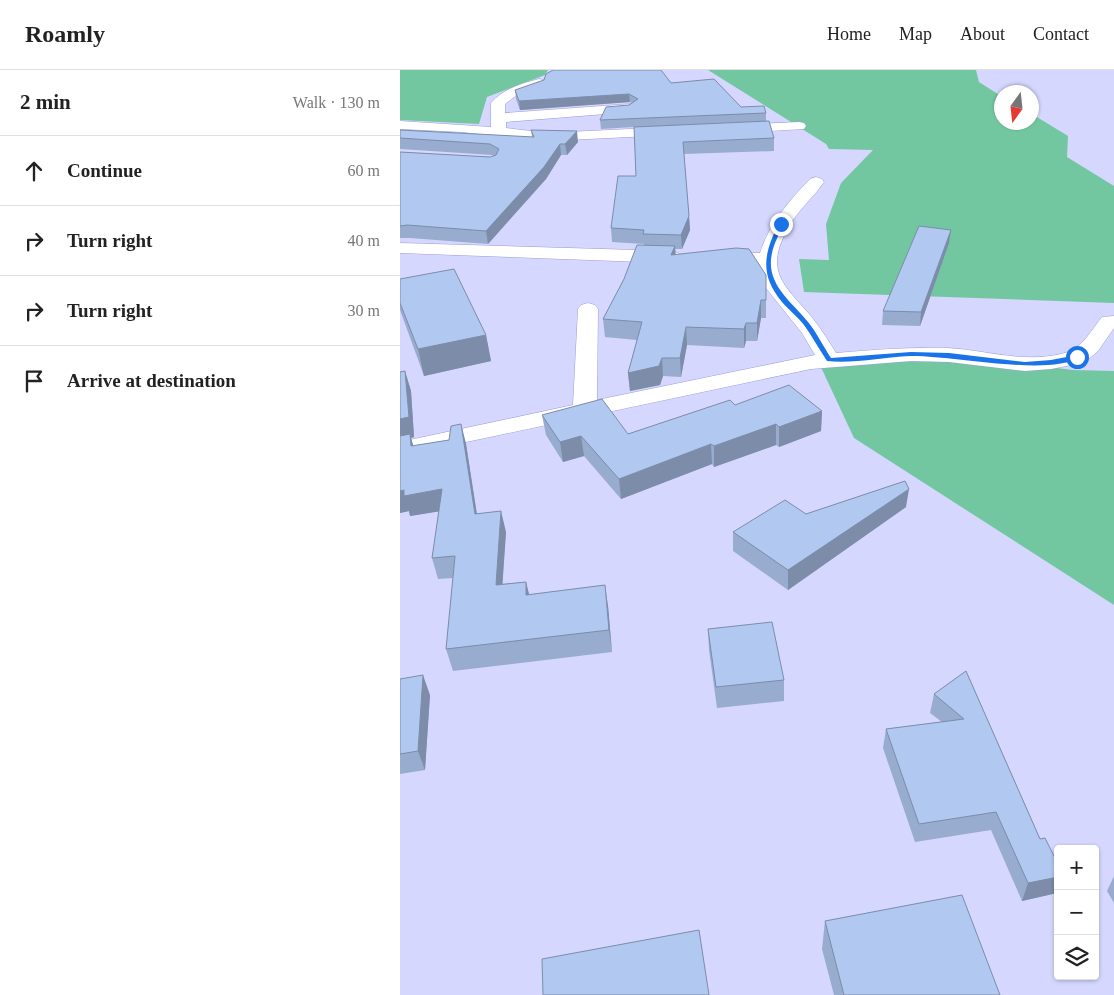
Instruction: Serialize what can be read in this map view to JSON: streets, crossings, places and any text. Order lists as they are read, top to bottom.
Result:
{
  "north": "bottom",
  "page": {
    "header": "Roamly",
    "nav": [
      "Home",
      "Map",
      "About",
      "Contact"
    ],
    "heading": ["2 min", "Walk · 130 m"],
    "list": [
      ["Continue", "60 m"],
      ["Turn right", "40 m"],
      ["Turn right", "30 m"],
      "Arrive at destination"
    ],
    "map_buttons": ["+", "−"]
  }
}
